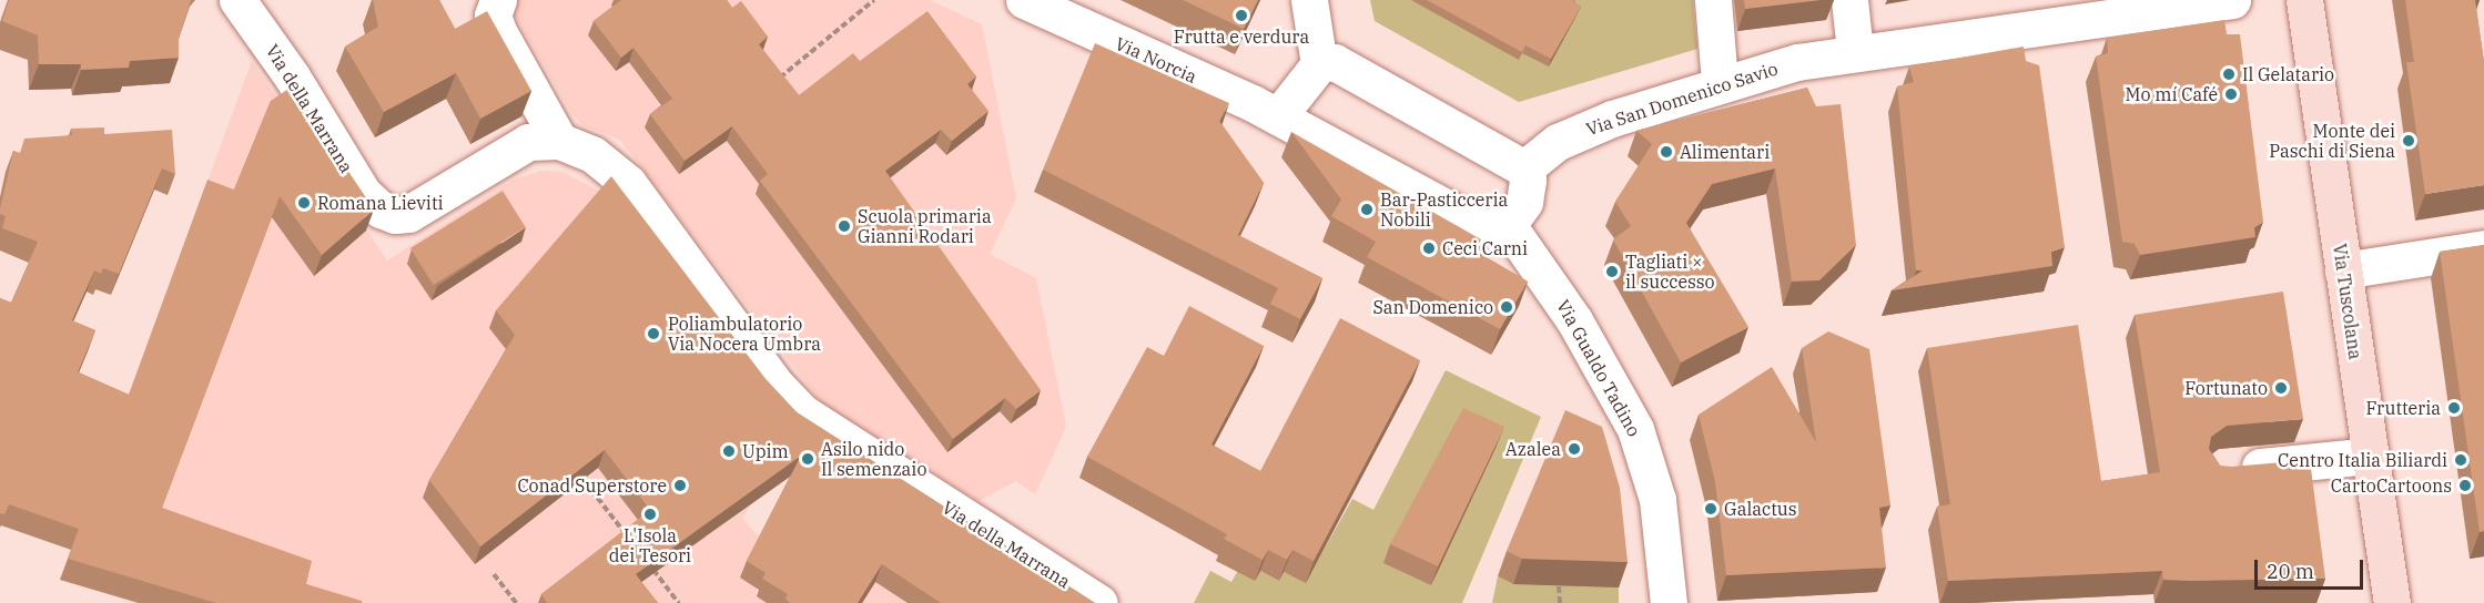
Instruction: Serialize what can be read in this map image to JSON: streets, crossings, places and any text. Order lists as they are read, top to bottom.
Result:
{
  "streets": {
    "main road": ["Via Tuscolana"],
    "street": [
      "Via Norcia",
      "Via San Domenico Savio",
      "Via della Marrana",
      "Via Gualdo Tadino"
    ]
  },
  "crossings": [
    ["Via Norcia", "Via Gualdo Tadino"]
  ],
  "places": [
    "Frutta e verdura",
    "Il Gelatario",
    "Mo mí Café",
    "Monte dei Paschi di Siena",
    "Alimentari",
    "Romana Lieviti",
    "Bar-Pasticceria Nobili",
    "Scuola primaria Gianni Rodari",
    "Ceci Carni",
    "Tagliati × il successo",
    "San Domenico",
    "Poliambulatorio Via Nocera Umbra",
    "Fortunato",
    "Frutteria",
    "Azalea",
    "Upim",
    "Asilo nido Il semenzaio",
    "Centro Italia Biliardi",
    "Conad Superstore",
    "CartoCartoons",
    "Galactus",
    "L'Isola dei Tesori"
  ],
  "scale_bar": "20 m"
}
